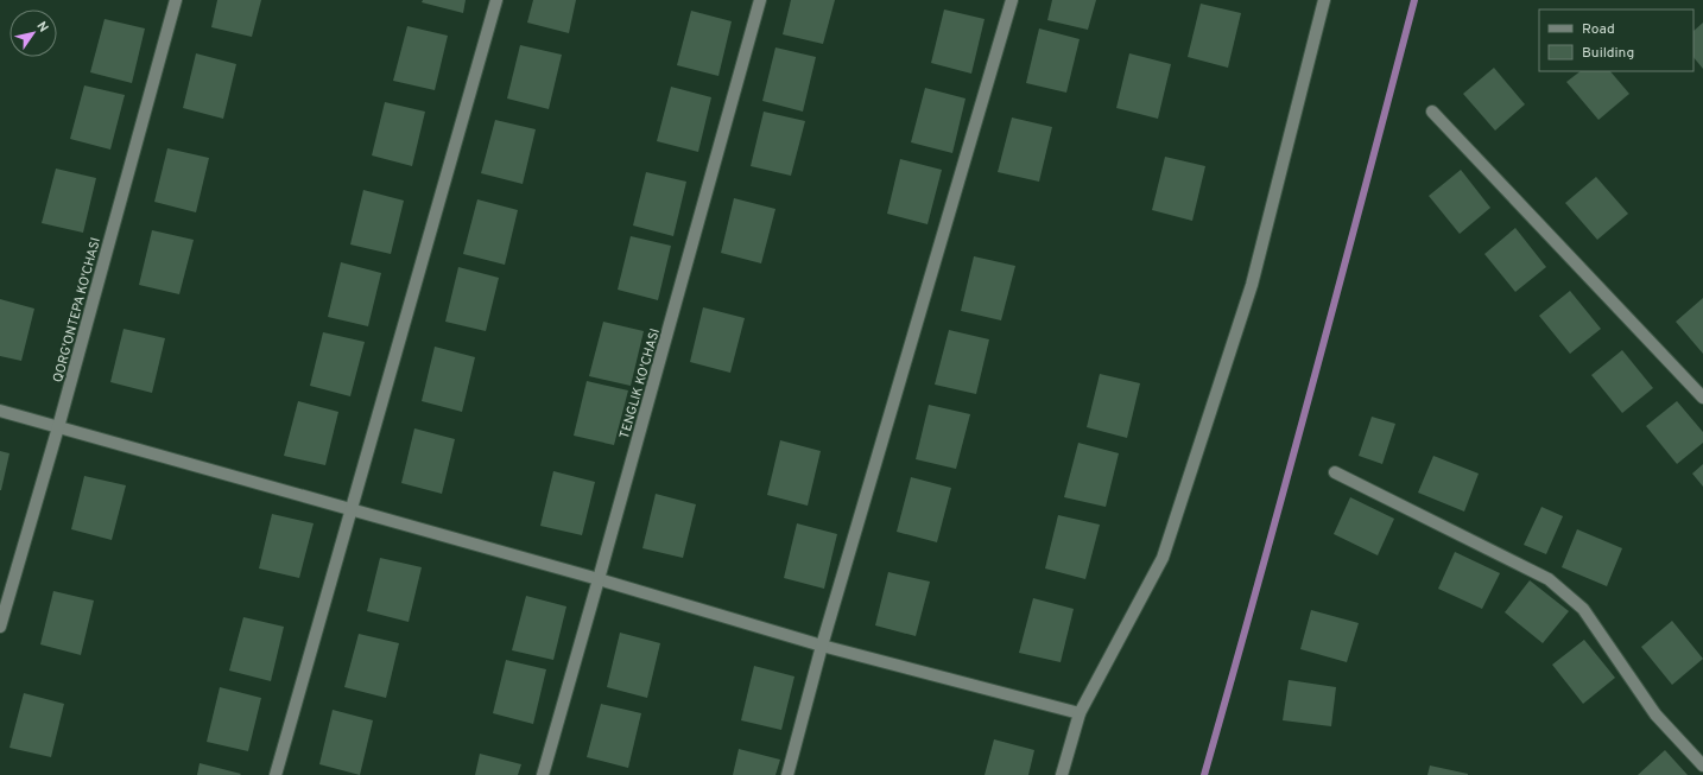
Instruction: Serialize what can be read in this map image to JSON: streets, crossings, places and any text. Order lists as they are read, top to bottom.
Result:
{
  "streets": {
    "street": ["QORG'ONTEPA KO'CHASI", "TENGLIK KO'CHASI"]
  },
  "legend": ["Road", "Building"],
  "north": "top right"
}
